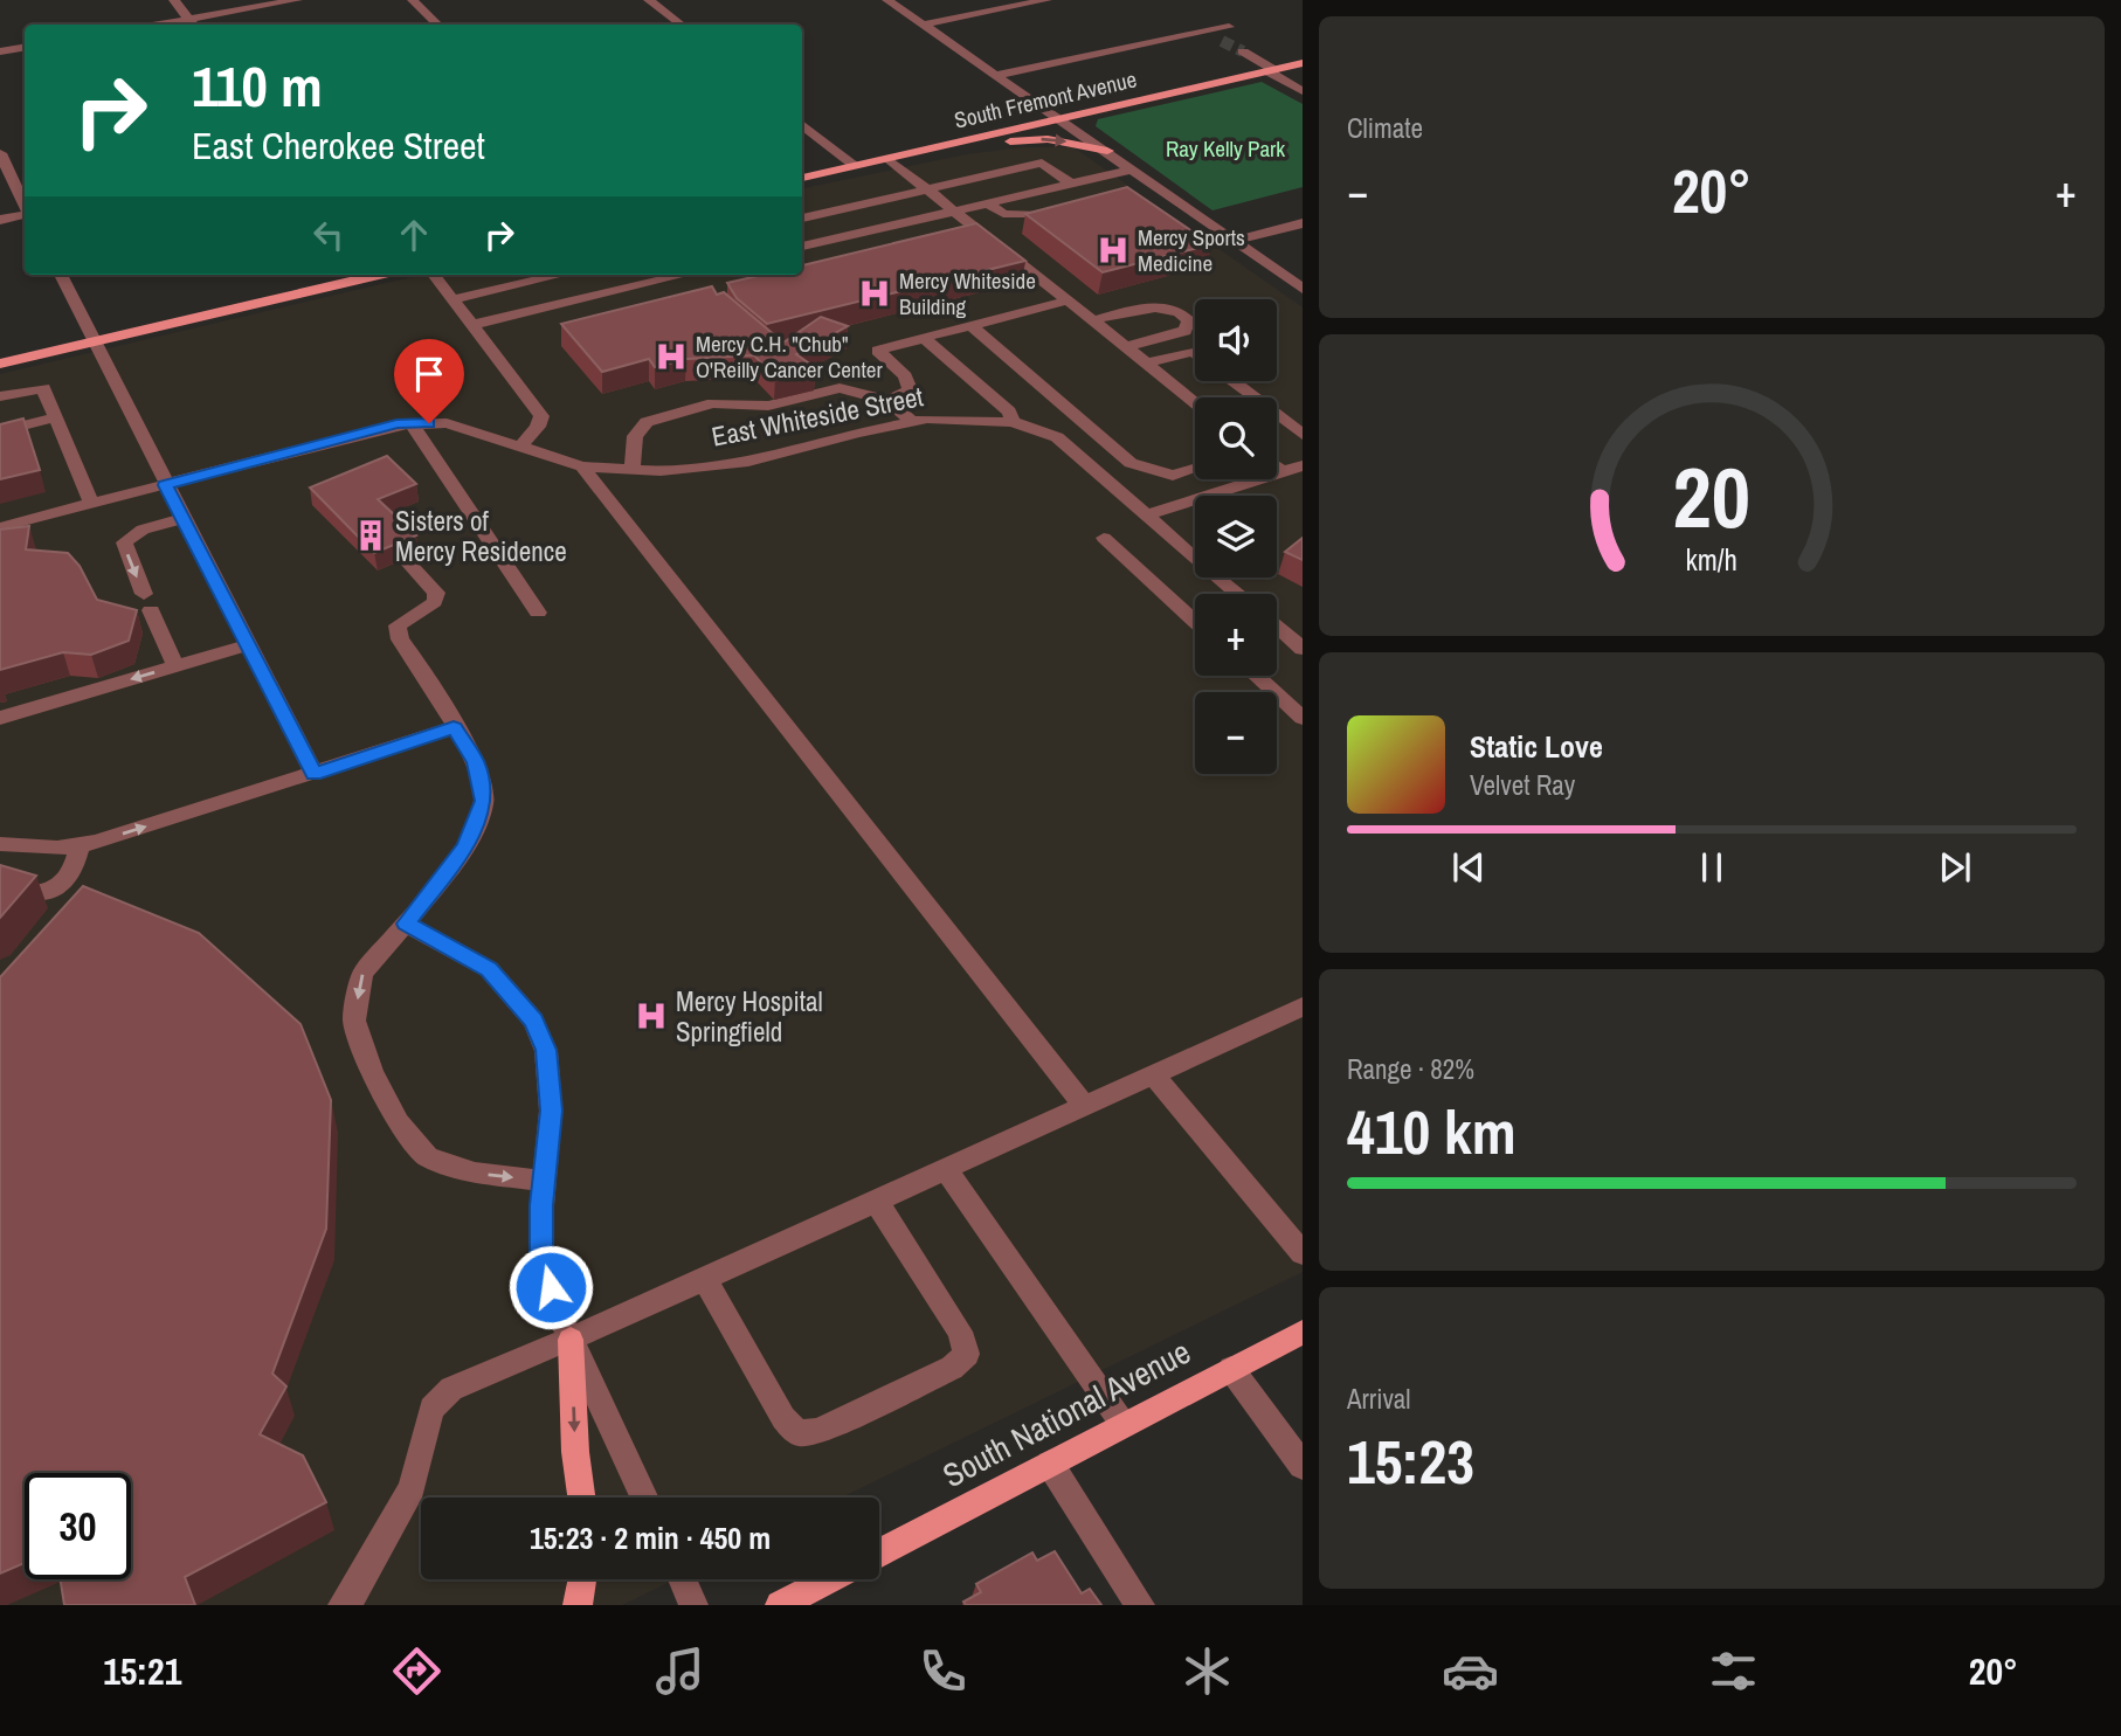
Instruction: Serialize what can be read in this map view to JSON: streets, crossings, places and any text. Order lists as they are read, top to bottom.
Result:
{
  "streets": {
    "main road": ["South Fremont Avenue", "South National Avenue"],
    "street": ["East Whiteside Street"]
  },
  "parks": ["Ray Kelly Park"],
  "places": {
    "hospital": [
      "Mercy Sports Medicine",
      "Mercy Whiteside Building",
      "Mercy C.H. \"Chub\" O'Reilly Cancer Center",
      "Mercy Hospital Springfield"
    ],
    "building": ["Sisters of Mercy Residence"]
  },
  "page": {
    "tile": [
      "Climate",
      ["Range · 82%", "410 km"],
      ["Arrival", "15:23"]
    ],
    "turn": ["110 m", "East Cherokee Street"],
    "heat": ["−", "20°", "+"],
    "map_buttons": ["+", "−"],
    "song": ["Static Love", "Velvet Ray"],
    "limit": "30",
    "trip": "15:23 · 2 min · 450 m",
    "tabs": ["15:21", "20°"],
    "gauge": ["20", "km/h"]
  }
}
